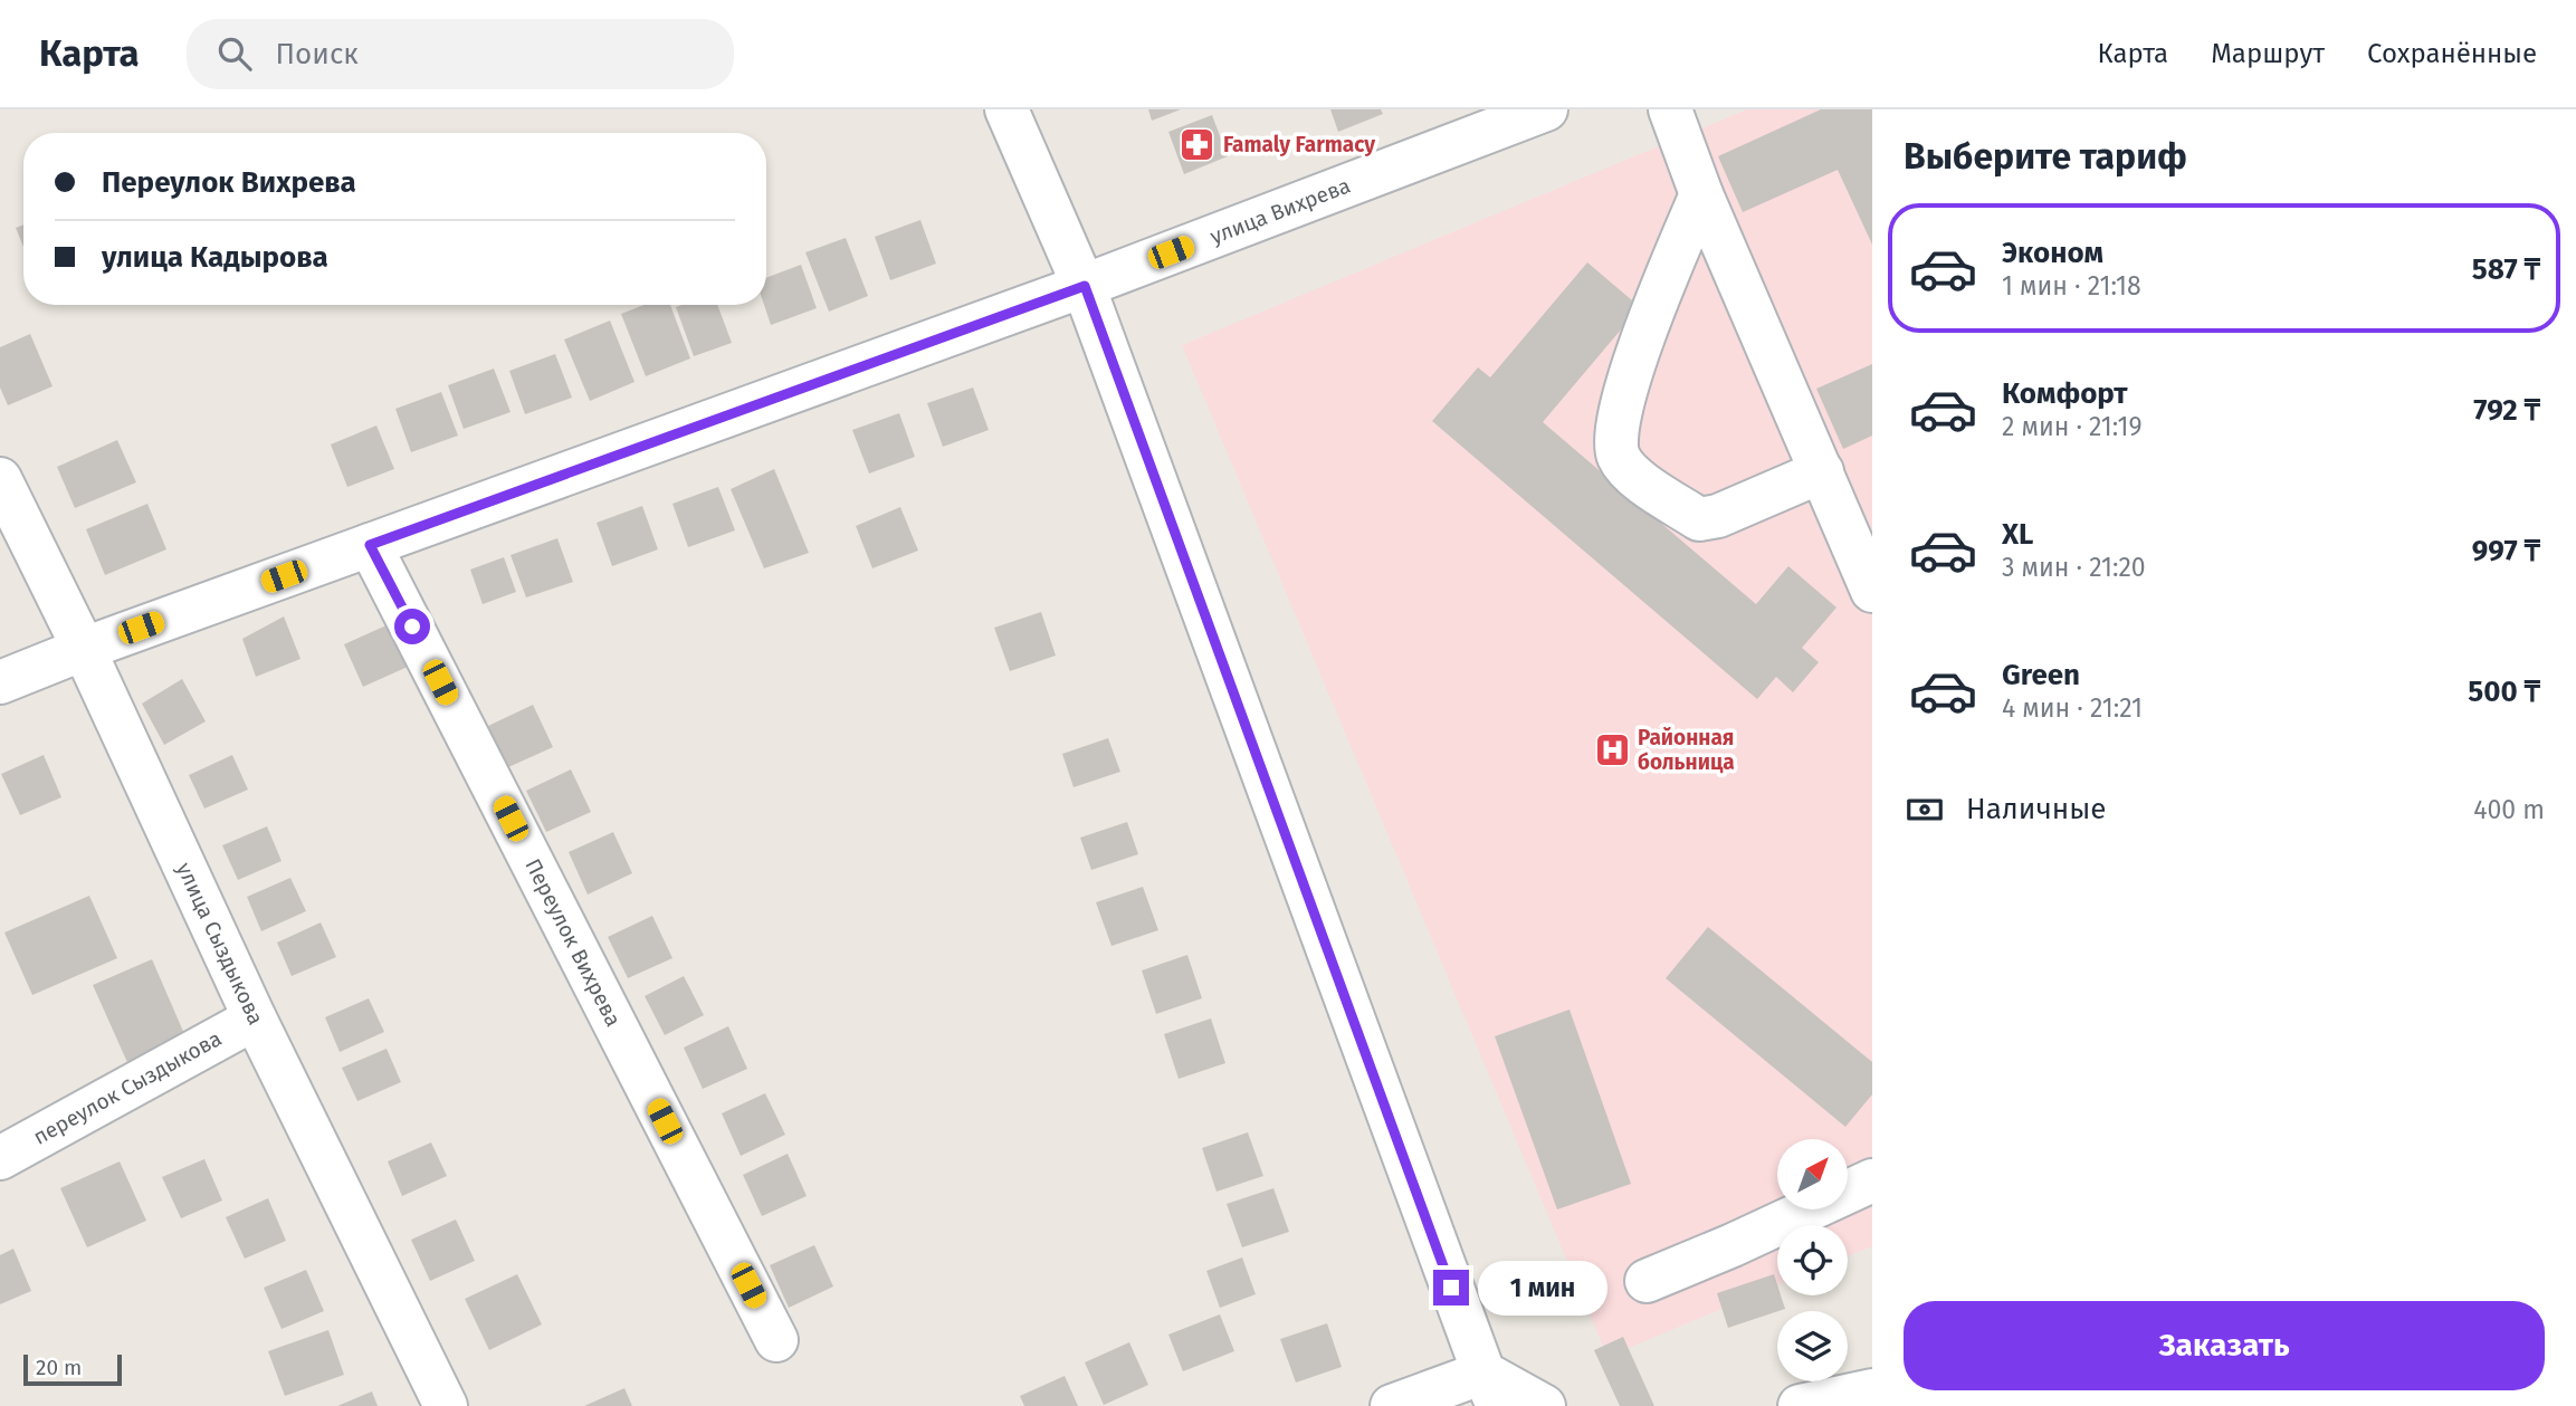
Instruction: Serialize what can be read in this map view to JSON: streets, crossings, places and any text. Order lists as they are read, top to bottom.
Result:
{
  "streets": {
    "street": [
      "улица Вихрева",
      "Переулок Вихрева",
      "улица Сыздыкова",
      "переулок Сыздыкова"
    ]
  },
  "crossings": [
    ["улица Вихрева", "Переулок Вихрева"],
    ["улица Вихрева", "улица Сыздыкова"],
    ["улица Сыздыкова", "переулок Сыздыкова"]
  ],
  "places": {
    "pharmacy": ["Famaly Farmacy"],
    "hospital": ["Районная больница"]
  },
  "scale_bar": "20 m",
  "north": "top right",
  "page": {
    "header": "Карта",
    "search": "Поиск",
    "nav": ["Карта", "Маршрут", "Сохранённые"],
    "heading": "Выберите тариф",
    "banner": ["Переулок Вихрева", "улица Кадырова"],
    "list": [
      {
        "name": "Эконом",
        "note": "1 мин · 21:18",
        "value": "587 ₸"
      },
      {
        "name": "Комфорт",
        "note": "2 мин · 21:19",
        "value": "792 ₸"
      },
      {
        "name": "XL",
        "note": "3 мин · 21:20",
        "value": "997 ₸"
      },
      {
        "name": "Green",
        "note": "4 мин · 21:21",
        "value": "500 ₸"
      }
    ],
    "pay": ["Наличные", "400 m"],
    "bubble": "1 мин",
    "buttons": "Заказать",
    "scale": "20 m"
  }
}
